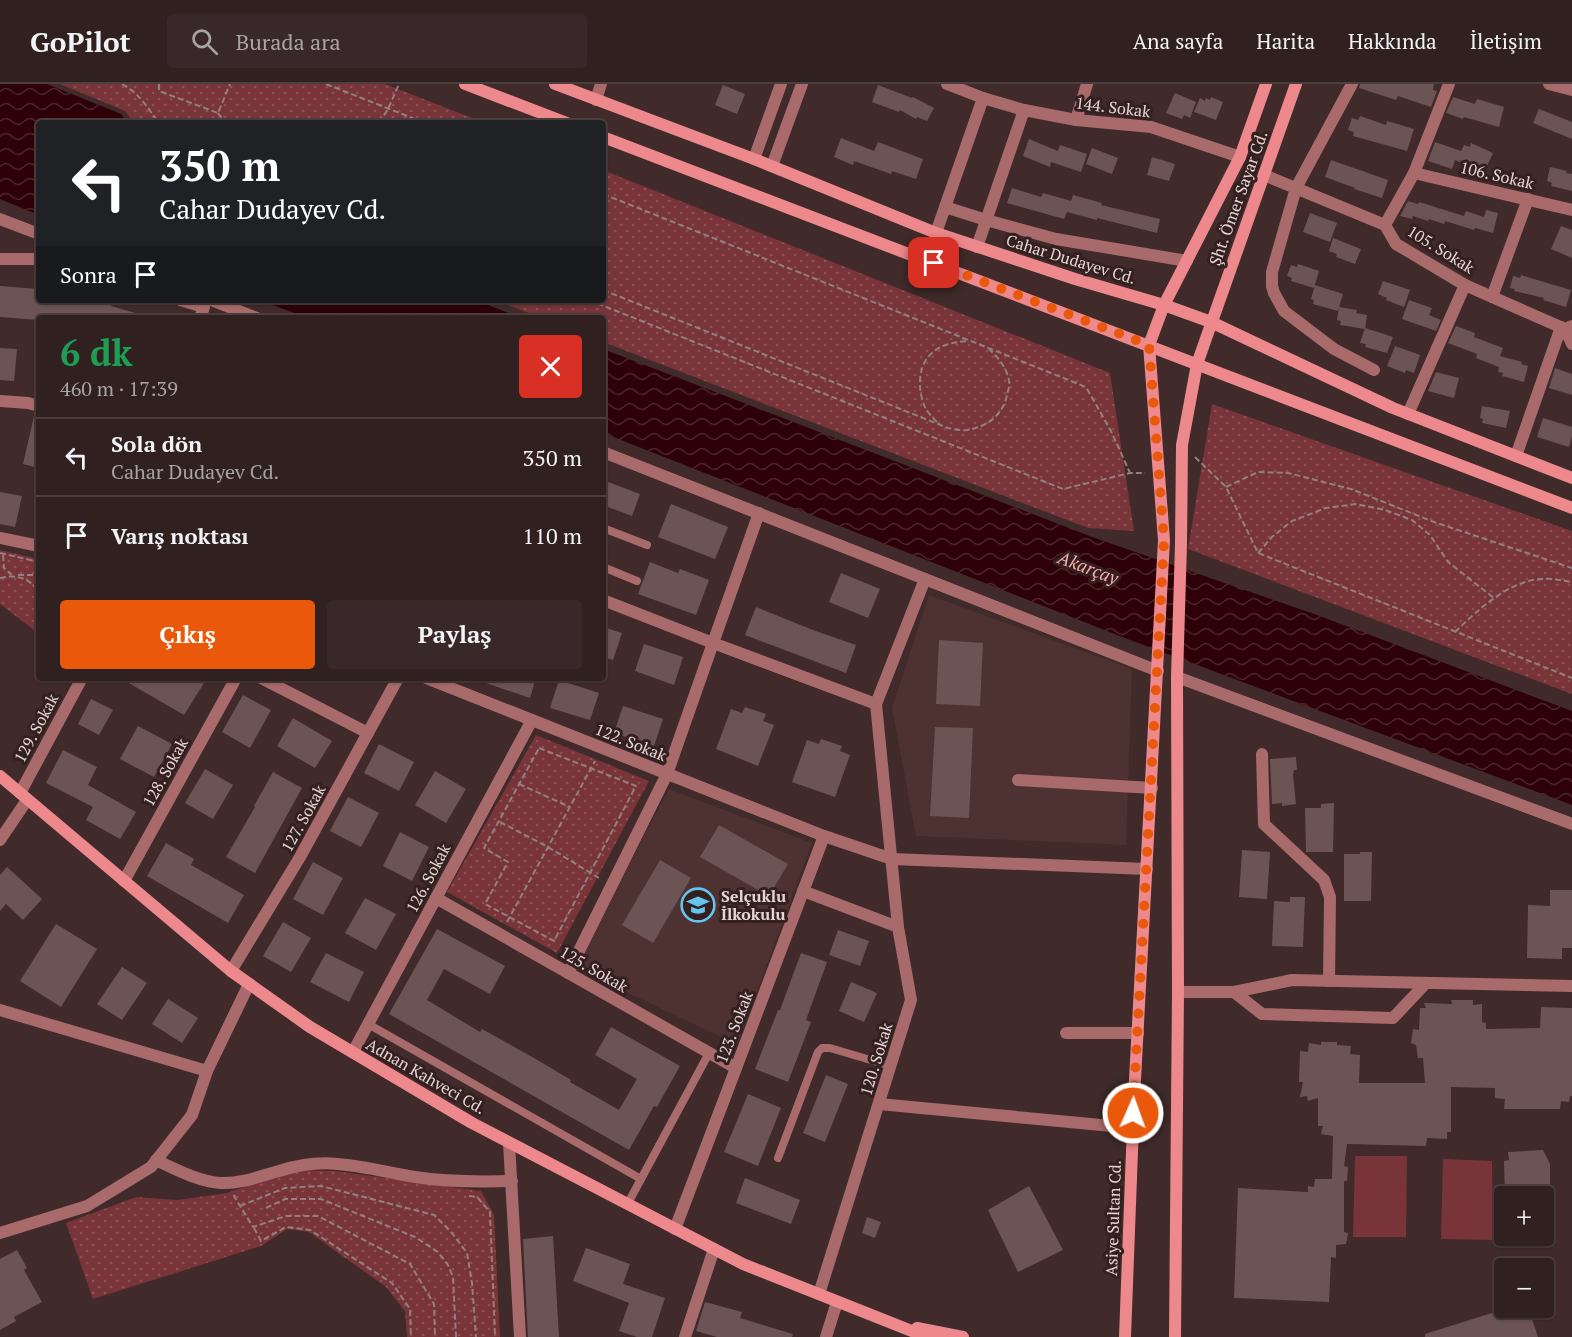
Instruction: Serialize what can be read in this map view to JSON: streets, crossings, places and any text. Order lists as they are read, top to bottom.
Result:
{
  "streets": {
    "main road": [
      "Şht. Ömer Sayar Cd.",
      "Cahar Dudayev Cd.",
      "Adnan Kahveci Cd.",
      "Asiye Sultan Cd."
    ],
    "street": [
      "144. Sokak",
      "106. Sokak",
      "105. Sokak",
      "129. Sokak",
      "122. Sokak",
      "128. Sokak",
      "127. Sokak",
      "126. Sokak",
      "125. Sokak",
      "123. Sokak",
      "120. Sokak"
    ]
  },
  "crossings": [
    ["144. Sokak", "Şht. Ömer Sayar Cd."],
    ["Şht. Ömer Sayar Cd.", "105. Sokak"],
    ["Şht. Ömer Sayar Cd.", "Cahar Dudayev Cd."],
    ["Şht. Ömer Sayar Cd.", "Asiye Sultan Cd."],
    ["129. Sokak", "Adnan Kahveci Cd."],
    ["122. Sokak", "126. Sokak"],
    ["122. Sokak", "123. Sokak"],
    ["122. Sokak", "120. Sokak"],
    ["122. Sokak", "Asiye Sultan Cd."],
    ["128. Sokak", "Adnan Kahveci Cd."],
    ["127. Sokak", "Adnan Kahveci Cd."],
    ["126. Sokak", "125. Sokak"],
    ["126. Sokak", "Adnan Kahveci Cd."],
    ["125. Sokak", "123. Sokak"],
    ["123. Sokak", "Adnan Kahveci Cd."],
    ["120. Sokak", "Adnan Kahveci Cd."]
  ],
  "water": ["Akarçay"],
  "places": {
    "school or university": ["Selçuklu İlkokulu"]
  },
  "page": {
    "header": "GoPilot",
    "search": "Burada ara",
    "nav": [
      "Ana sayfa",
      "Harita",
      "Hakkında",
      "İletişim"
    ],
    "turn": ["350 m", "Cahar Dudayev Cd."],
    "then": "Sonra",
    "heading": ["6 dk", "460 m · 17:39"],
    "list": [
      {
        "name": "Sola dön",
        "note": "Cahar Dudayev Cd.",
        "value": "350 m"
      },
      {
        "name": "Varış noktası",
        "value": "110 m"
      }
    ],
    "buttons": ["Çıkış", "Paylaş"],
    "map_buttons": ["+", "−"]
  }
}
